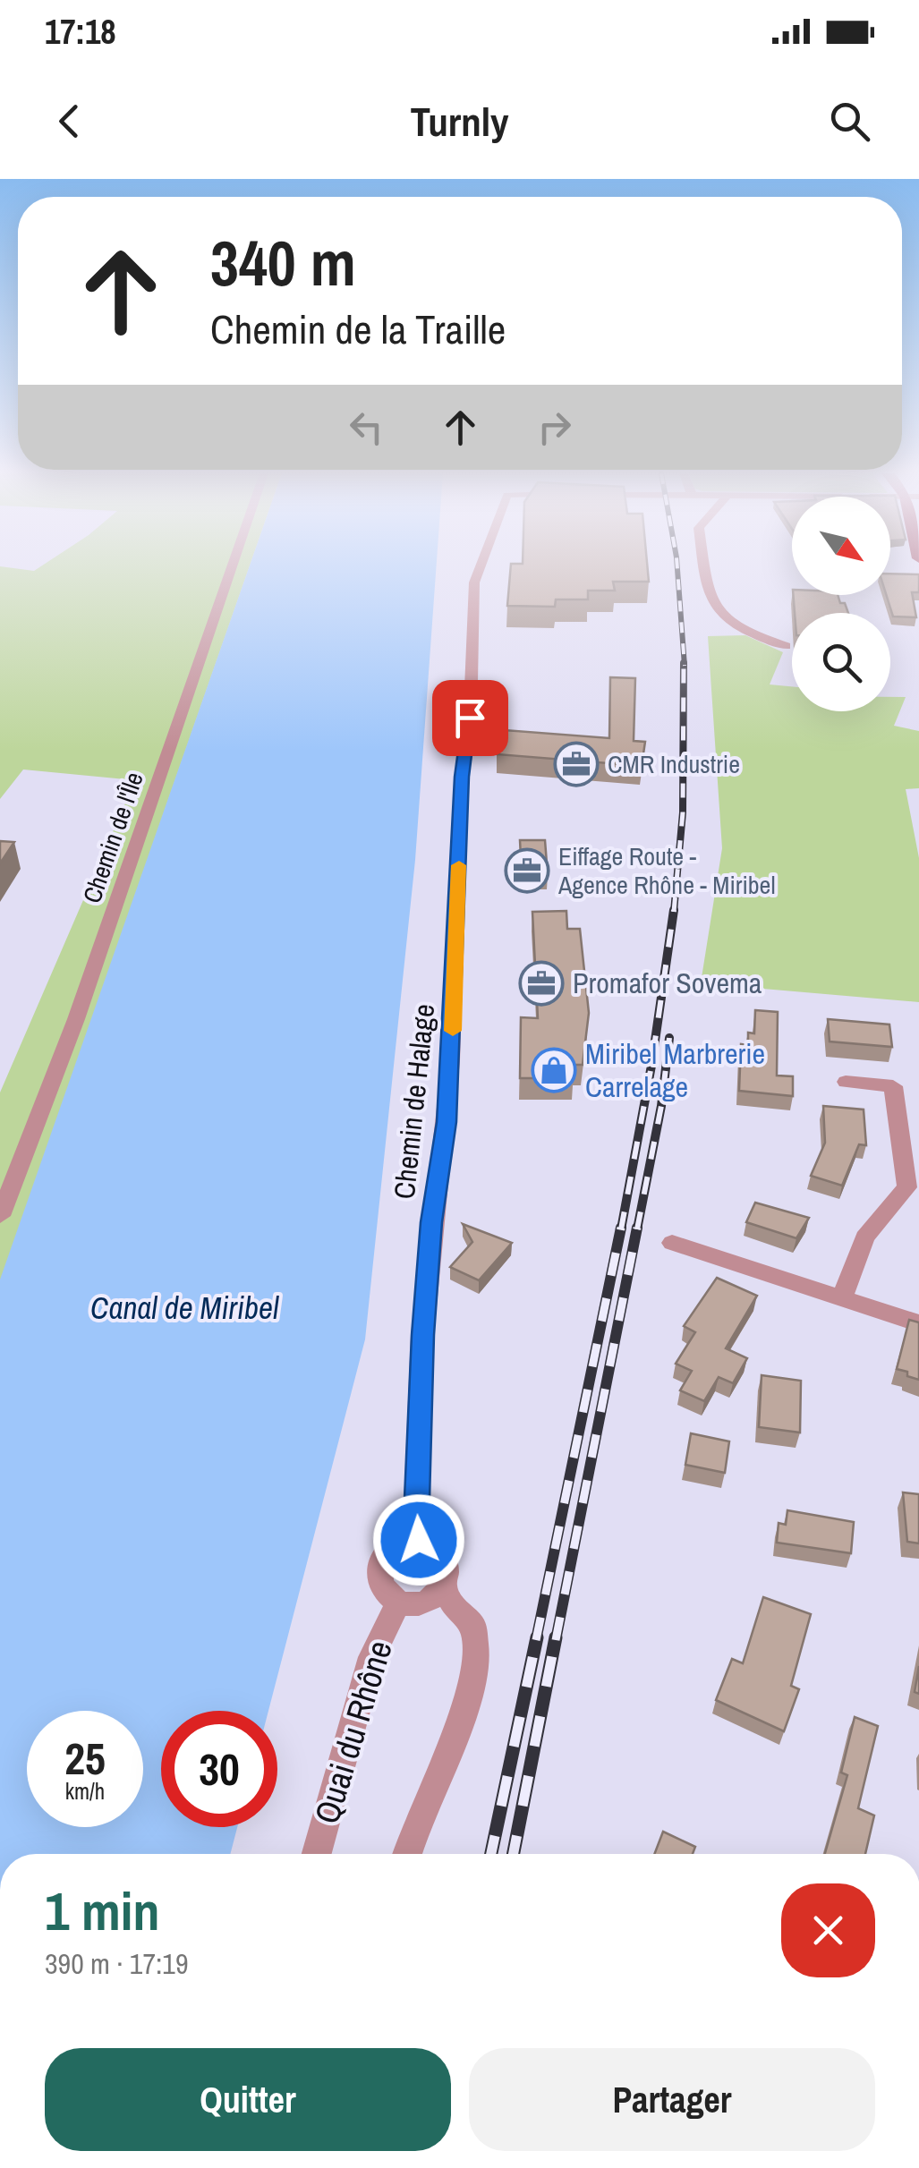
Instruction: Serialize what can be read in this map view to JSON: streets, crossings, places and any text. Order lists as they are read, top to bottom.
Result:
{
  "streets": {
    "street": ["Chemin de l'Île", "Chemin de Halage", "Quai du Rhône"]
  },
  "crossings": [
    ["Chemin de Halage", "Quai du Rhône"]
  ],
  "water": ["Canal de Miribel"],
  "places": {
    "office": ["CMR Industrie", "Eiffage Route - Agence Rhône - Miribel", "Promafor Sovema"],
    "shop": ["Miribel Marbrerie Carrelage"]
  },
  "north": "bottom right",
  "page": {
    "status": "17:18",
    "header": "Turnly",
    "turn": ["340 m", "Chemin de la Traille"],
    "speed": "25 km/h",
    "limit": "30",
    "heading": ["1 min", "390 m · 17:19"],
    "buttons": ["Quitter", "Partager"]
  }
}
